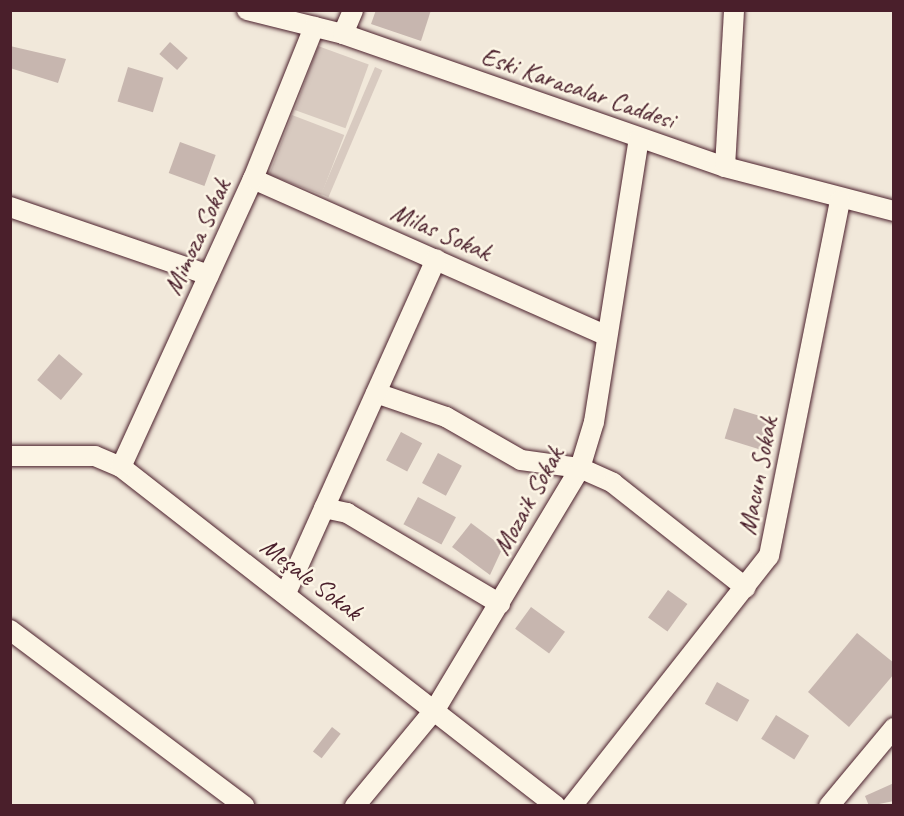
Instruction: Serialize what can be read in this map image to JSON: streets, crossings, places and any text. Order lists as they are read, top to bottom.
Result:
{
  "streets": {
    "street": [
      "Eski Karacalar Caddesi",
      "Milas Sokak",
      "Mimoza Sokak",
      "Macun Sokak",
      "Mozaik Sokak",
      "Meşale Sokak"
    ]
  },
  "crossings": [
    ["Eski Karacalar Caddesi", "Mimoza Sokak"],
    ["Eski Karacalar Caddesi", "Macun Sokak"],
    ["Eski Karacalar Caddesi", "Mozaik Sokak"],
    ["Milas Sokak", "Mimoza Sokak"],
    ["Milas Sokak", "Mozaik Sokak"],
    ["Mimoza Sokak", "Meşale Sokak"],
    ["Mozaik Sokak", "Meşale Sokak"]
  ]
}
